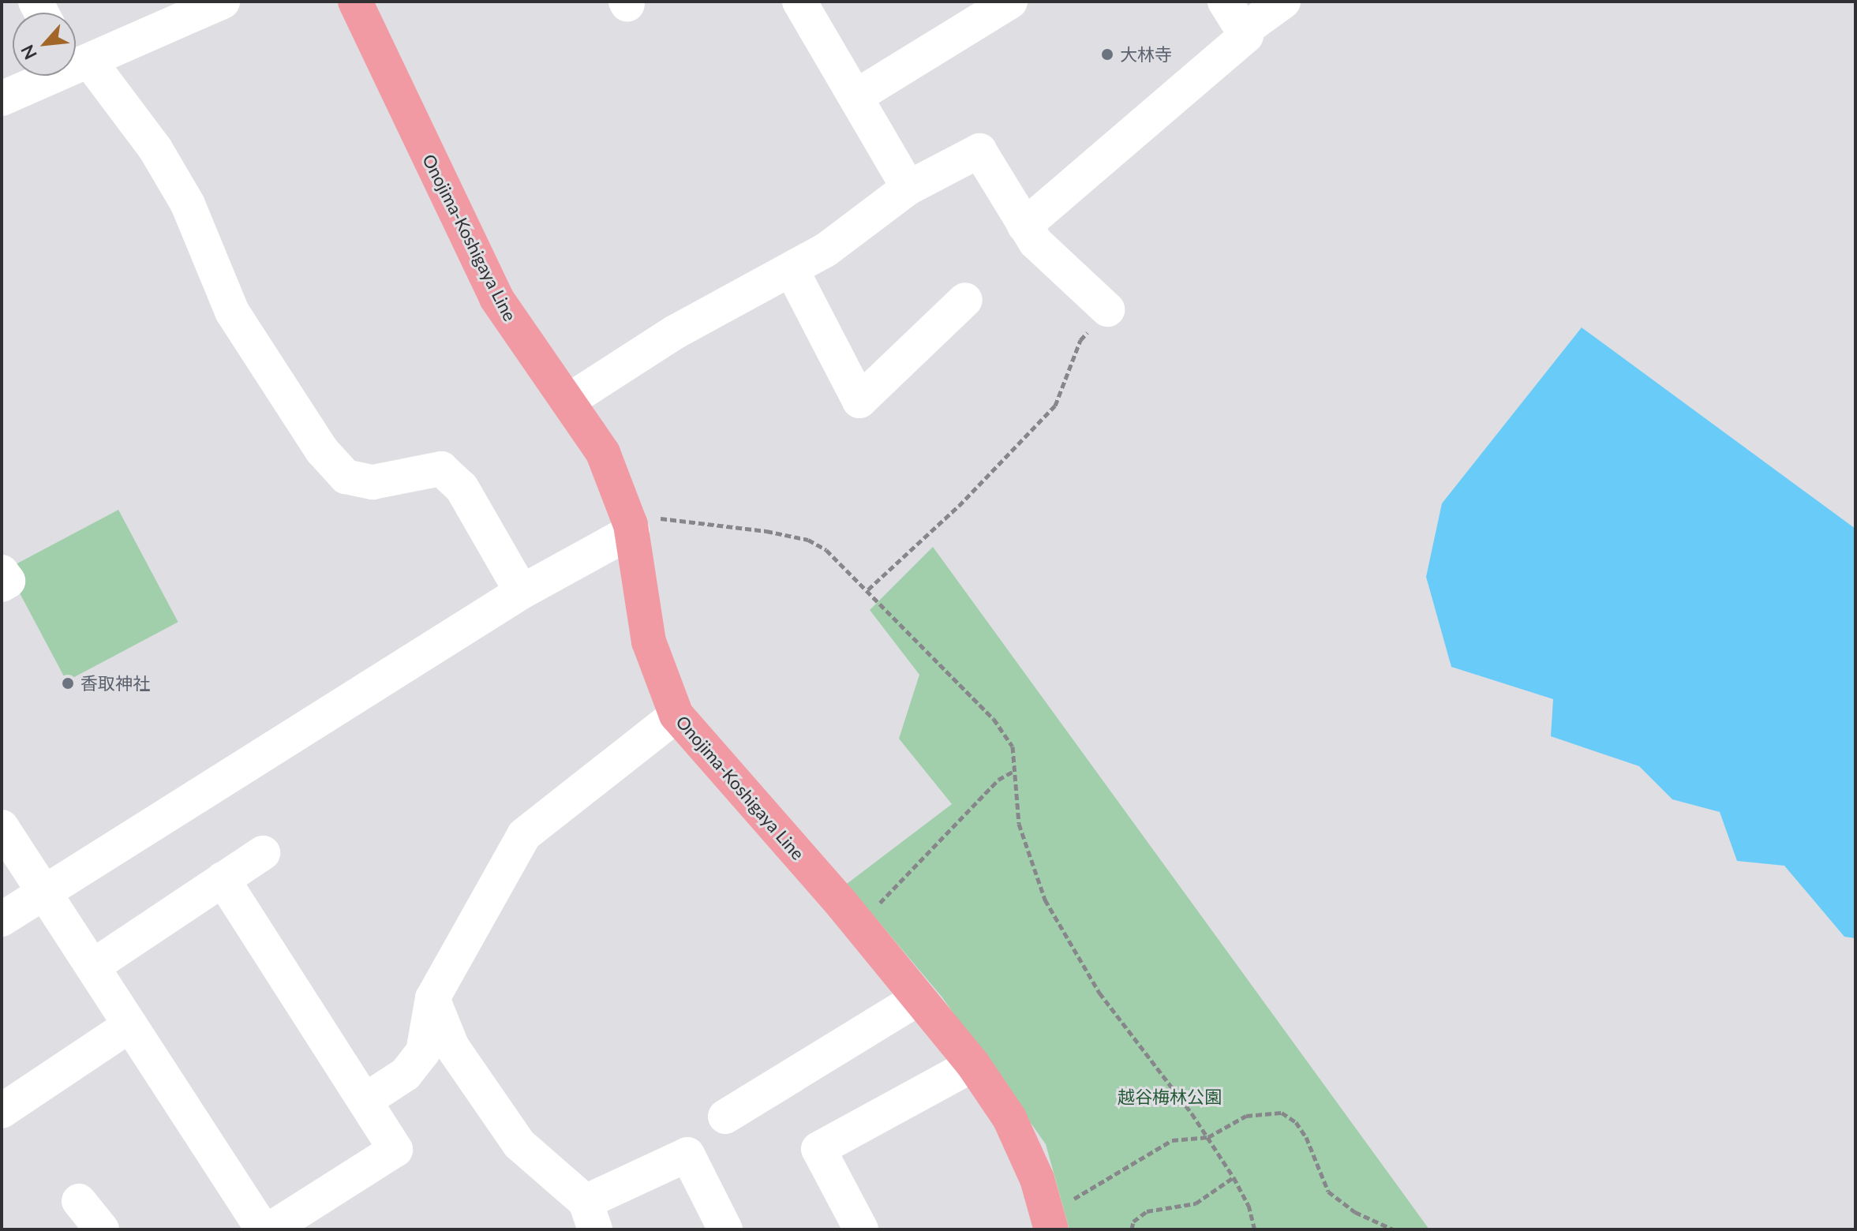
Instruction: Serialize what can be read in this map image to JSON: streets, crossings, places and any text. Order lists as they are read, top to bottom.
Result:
{
  "streets": {
    "main road": ["Onojima-Koshigaya Line"]
  },
  "parks": ["越谷梅林公園"],
  "places": ["大林寺", "香取神社"],
  "north": "bottom left"
}
